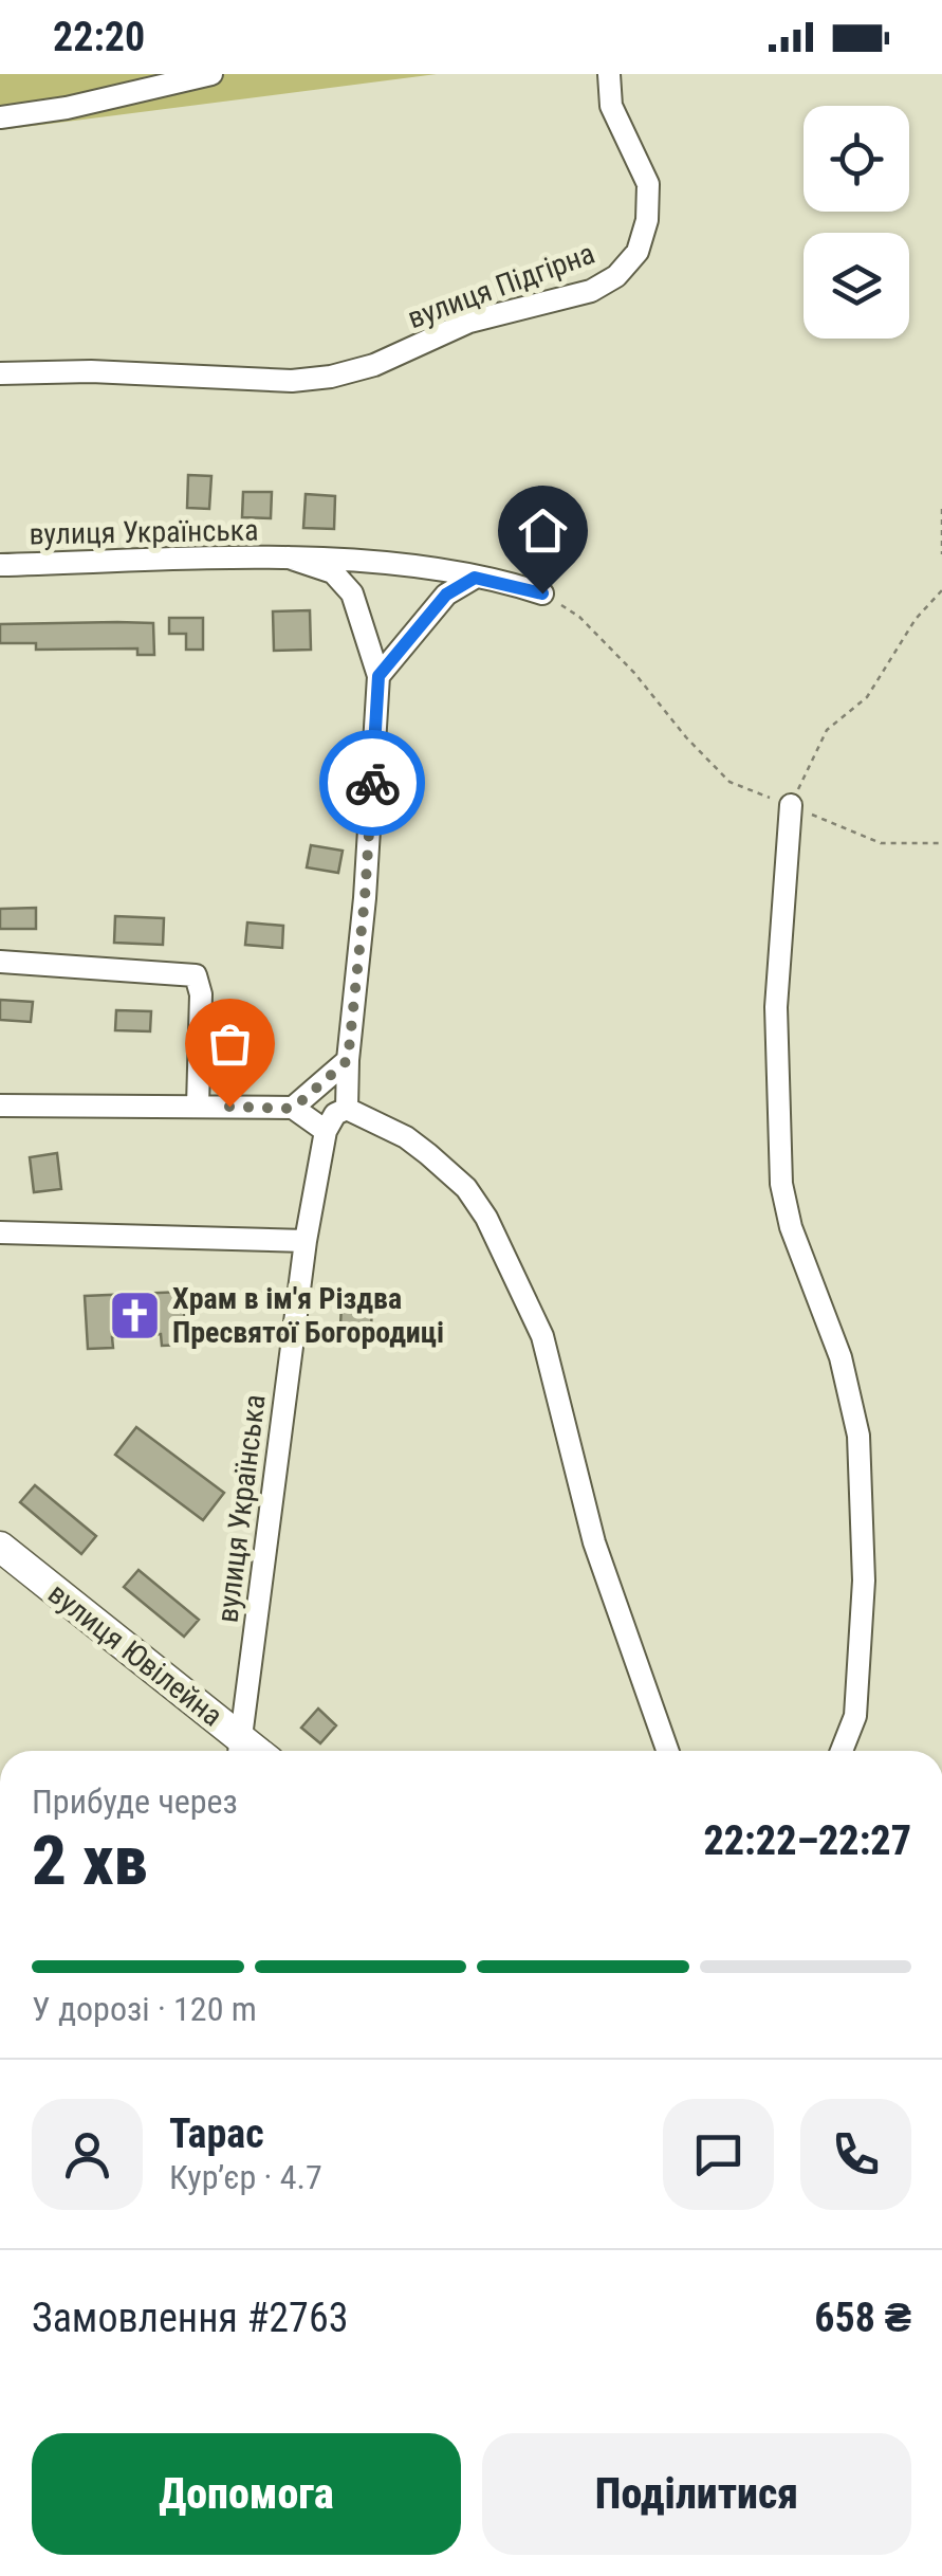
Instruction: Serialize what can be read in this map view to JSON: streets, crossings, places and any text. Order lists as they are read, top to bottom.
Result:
{
  "streets": {
    "street": ["вулиця Підгірна", "вулиця Українська", "вулиця Ювілейна"]
  },
  "crossings": [
    ["вулиця Українська", "вулиця Ювілейна"]
  ],
  "places": {
    "church": ["Храм в ім'я Різдва Пресвятої Богородиці"]
  },
  "page": {
    "status": "22:20",
    "heading": ["2 хв", "Прибуде через", "22:22–22:27"],
    "panel": [
      "Тарас",
      "Кур’єр · 4.7",
      "Замовлення #2763",
      "658 ₴"
    ],
    "bar": "У дорозі · 120 m",
    "buttons": ["Допомога", "Поділитися"]
  }
}
